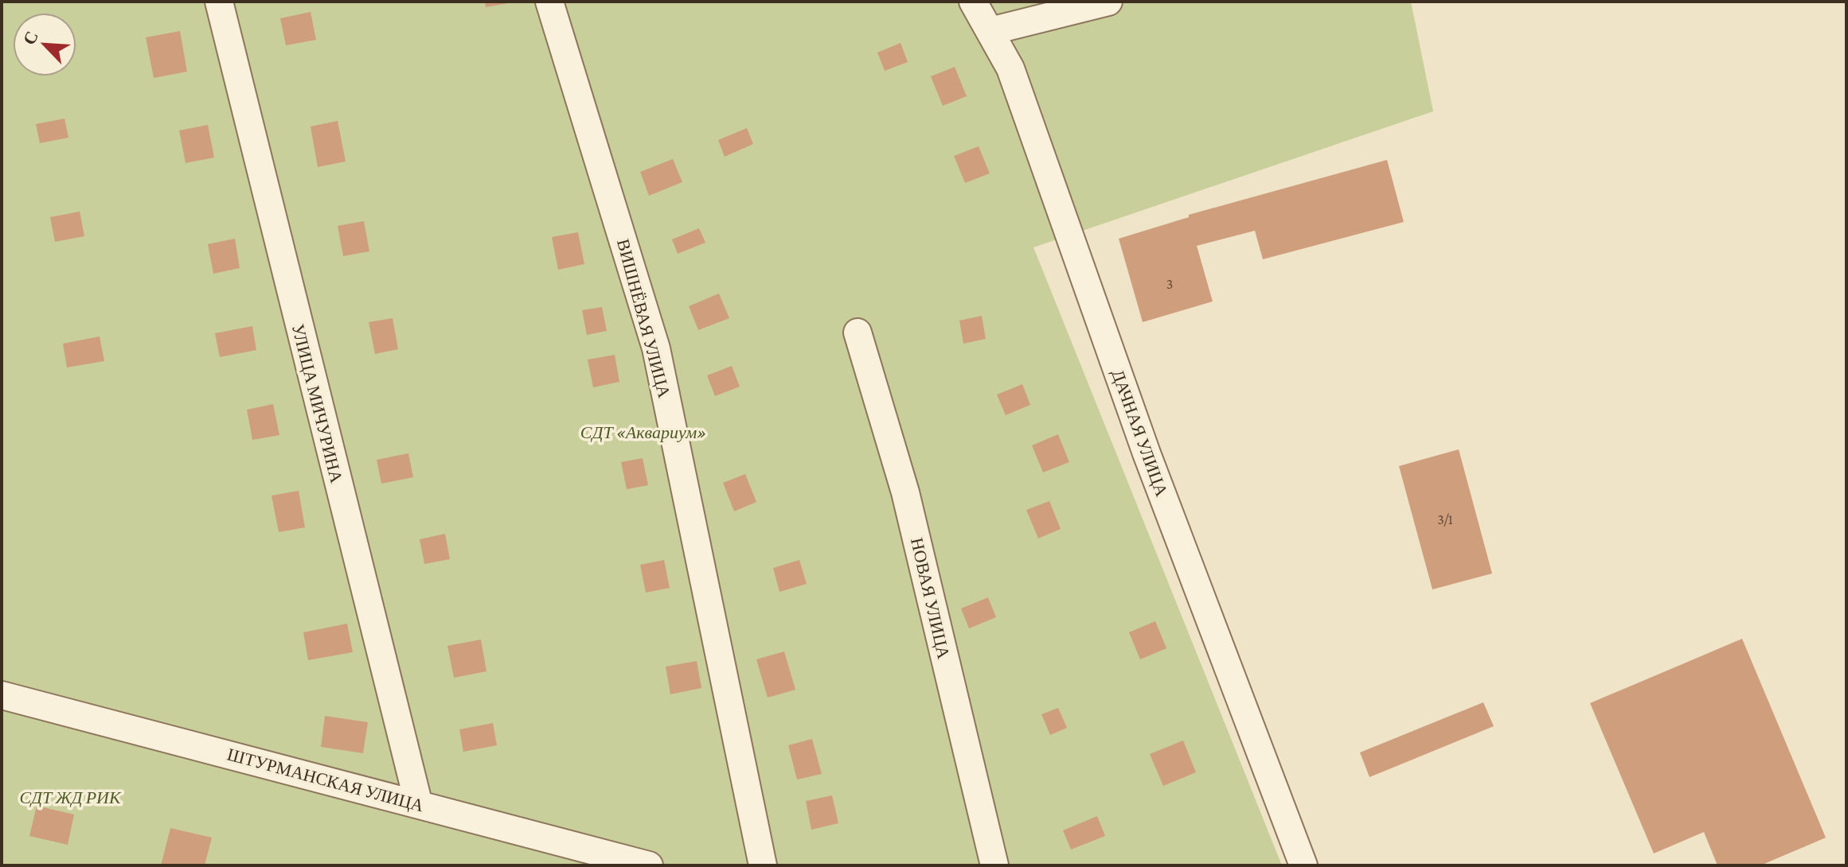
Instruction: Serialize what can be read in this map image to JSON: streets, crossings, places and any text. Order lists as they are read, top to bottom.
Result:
{
  "streets": {
    "street": [
      "ВИШНЁВАЯ УЛИЦА",
      "УЛИЦА МИЧУРИНА",
      "ДАЧНАЯ УЛИЦА",
      "НОВАЯ УЛИЦА",
      "ШТУРМАНСКАЯ УЛИЦА"
    ]
  },
  "crossings": [
    ["УЛИЦА МИЧУРИНА", "ШТУРМАНСКАЯ УЛИЦА"]
  ],
  "parks": ["СДТ «Аквариум»", "СДТ ЖД РИК"],
  "house_numbers": ["3", "3/1"],
  "north": "top left"
}
